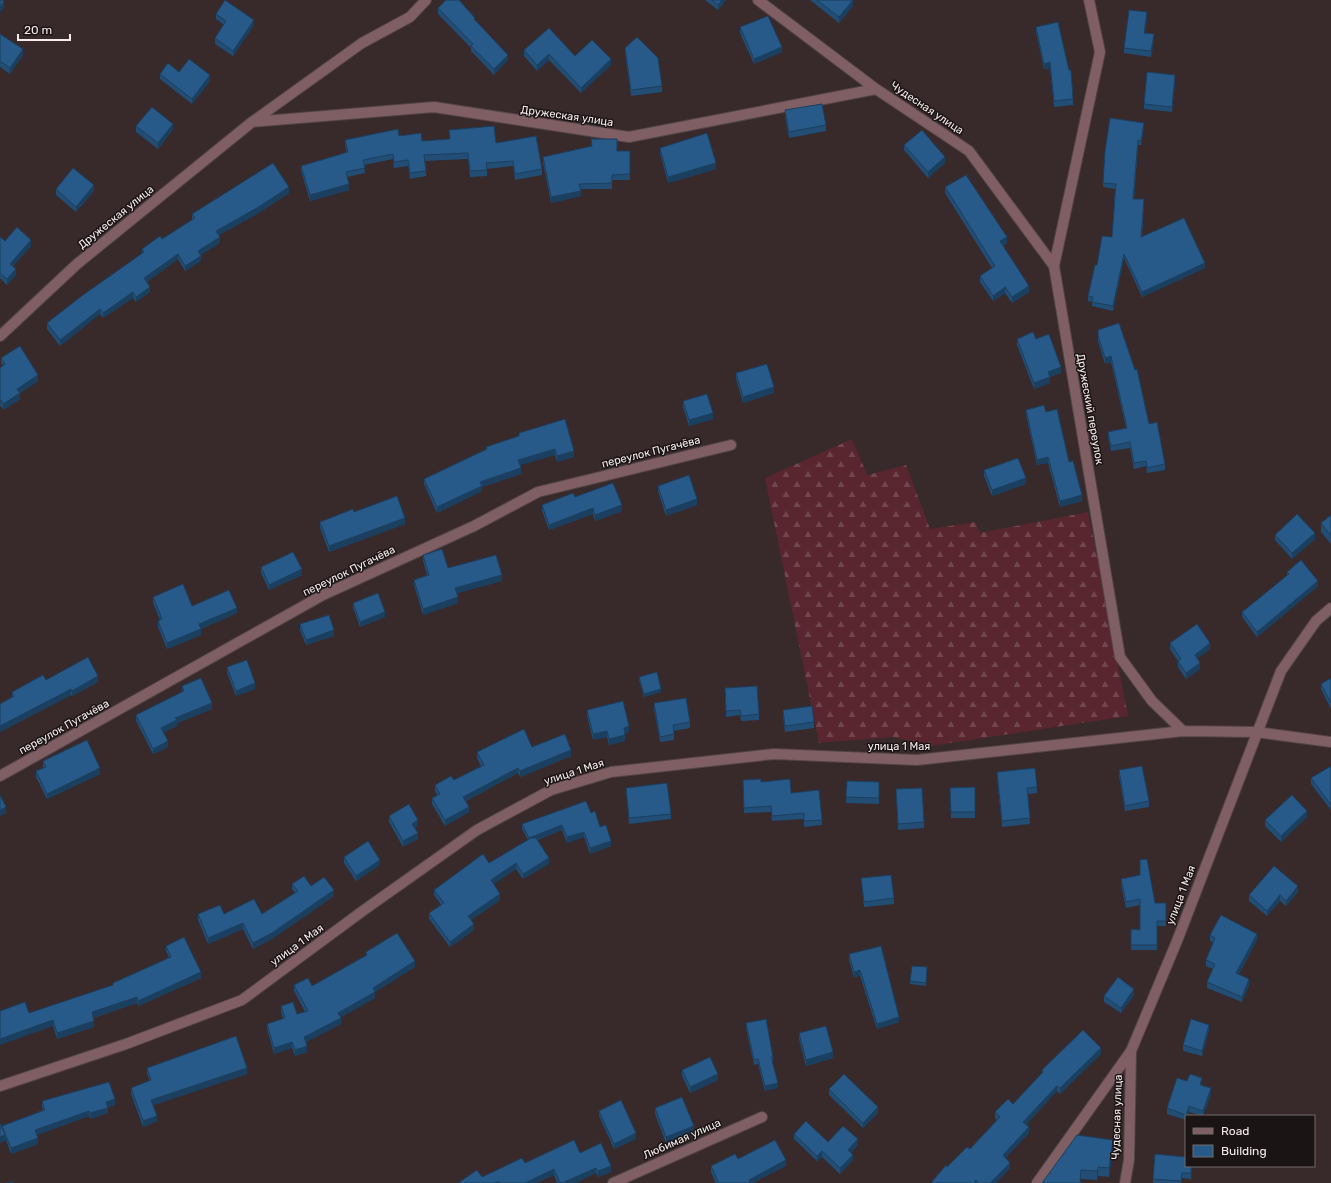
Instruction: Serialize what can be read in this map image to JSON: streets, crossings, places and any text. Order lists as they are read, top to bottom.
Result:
{
  "streets": {
    "street": [
      "Чудесная улица",
      "Дружеская улица",
      "Дружеский переулок",
      "переулок Пугачёва",
      "улица 1 Мая",
      "Любимая улица"
    ]
  },
  "crossings": [
    ["Чудесная улица", "Дружеская улица"],
    ["Чудесная улица", "Дружеский переулок"],
    ["Чудесная улица", "улица 1 Мая"],
    ["Дружеский переулок", "улица 1 Мая"]
  ],
  "legend": ["Road", "Building"],
  "scale_bar": "20 m"
}
